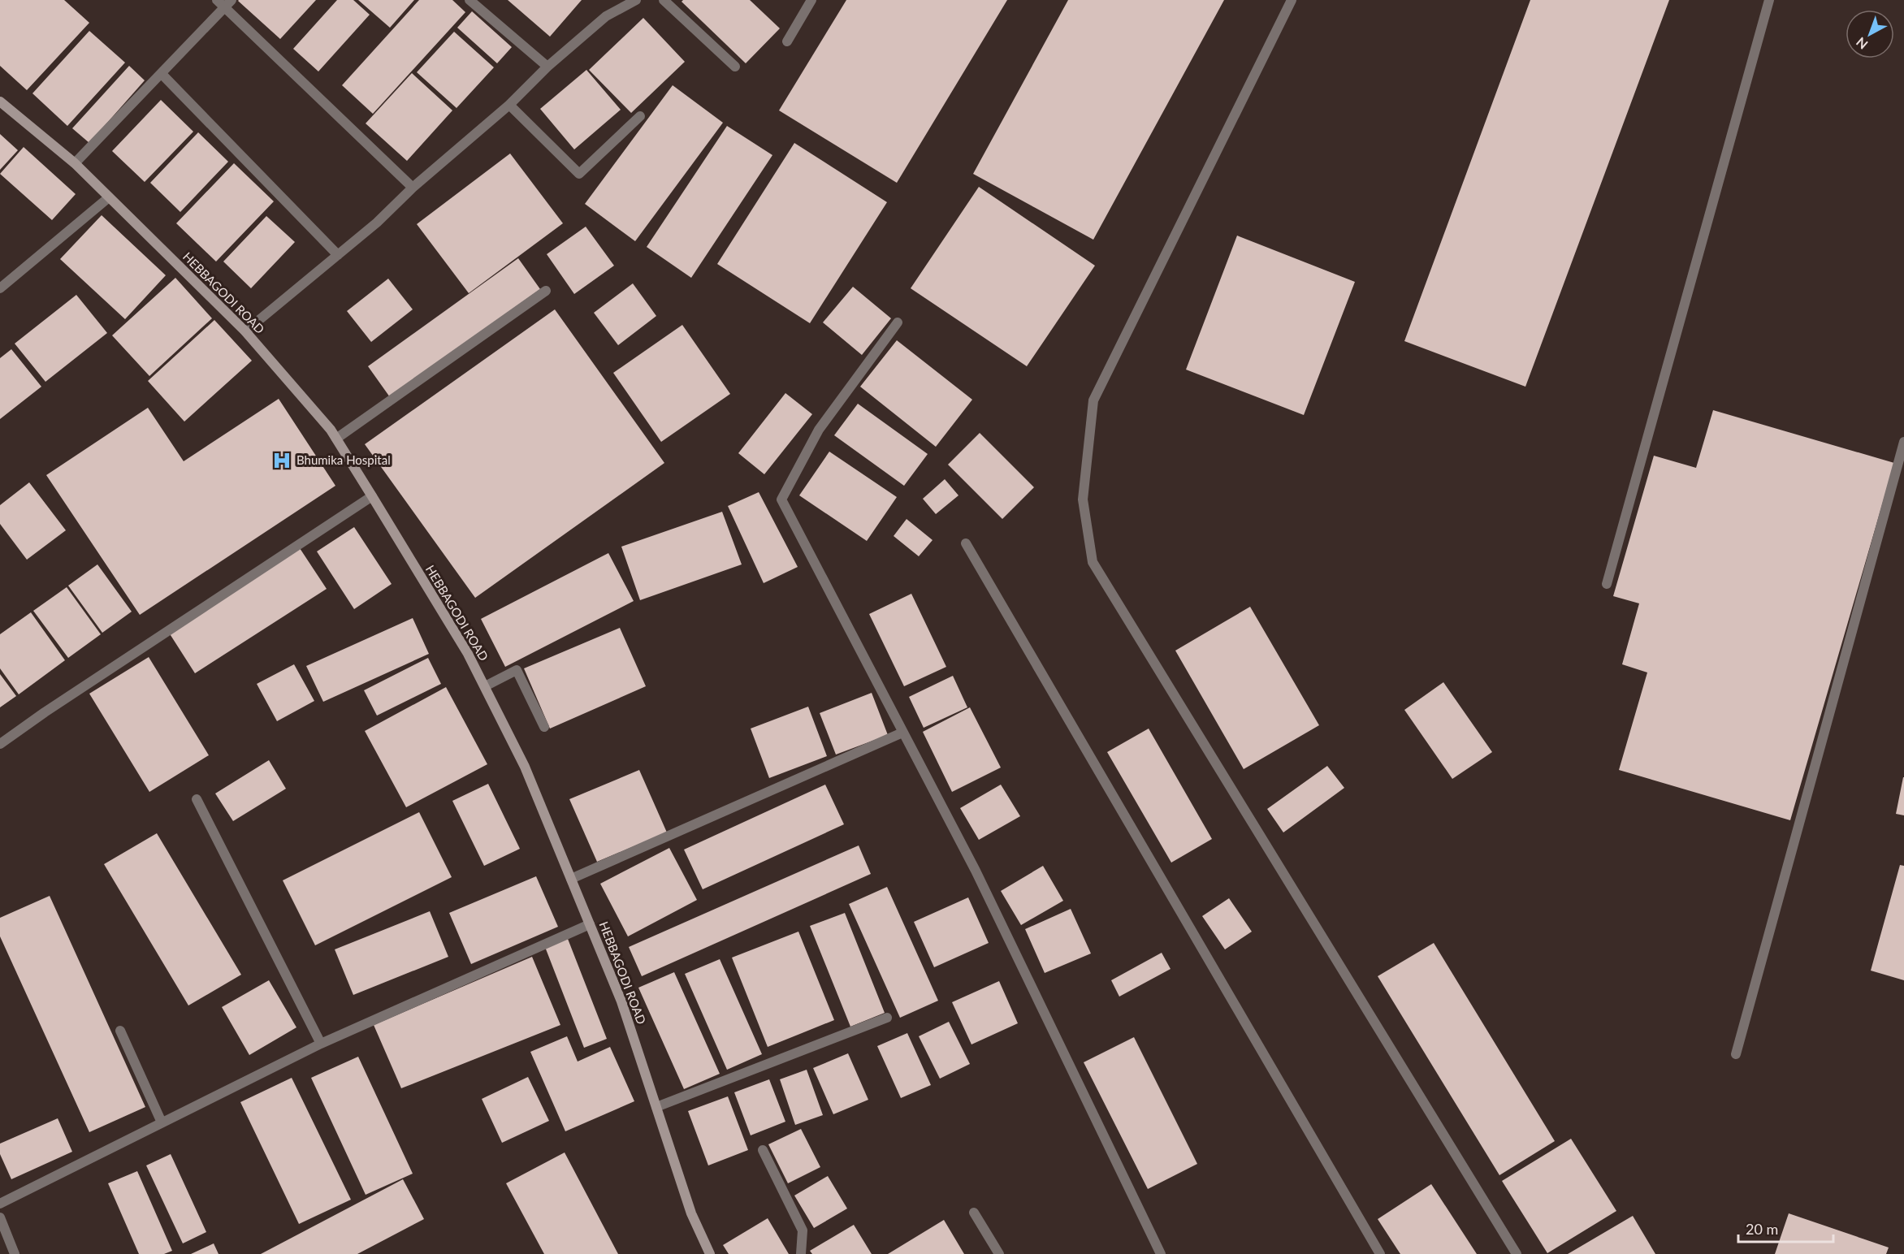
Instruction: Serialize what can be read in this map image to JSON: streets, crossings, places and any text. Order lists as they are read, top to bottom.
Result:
{
  "streets": {
    "street": ["HEBBAGODI ROAD"]
  },
  "places": {
    "hospital": ["Bhumika Hospital"]
  },
  "scale_bar": "20 m",
  "north": "bottom left"
}
